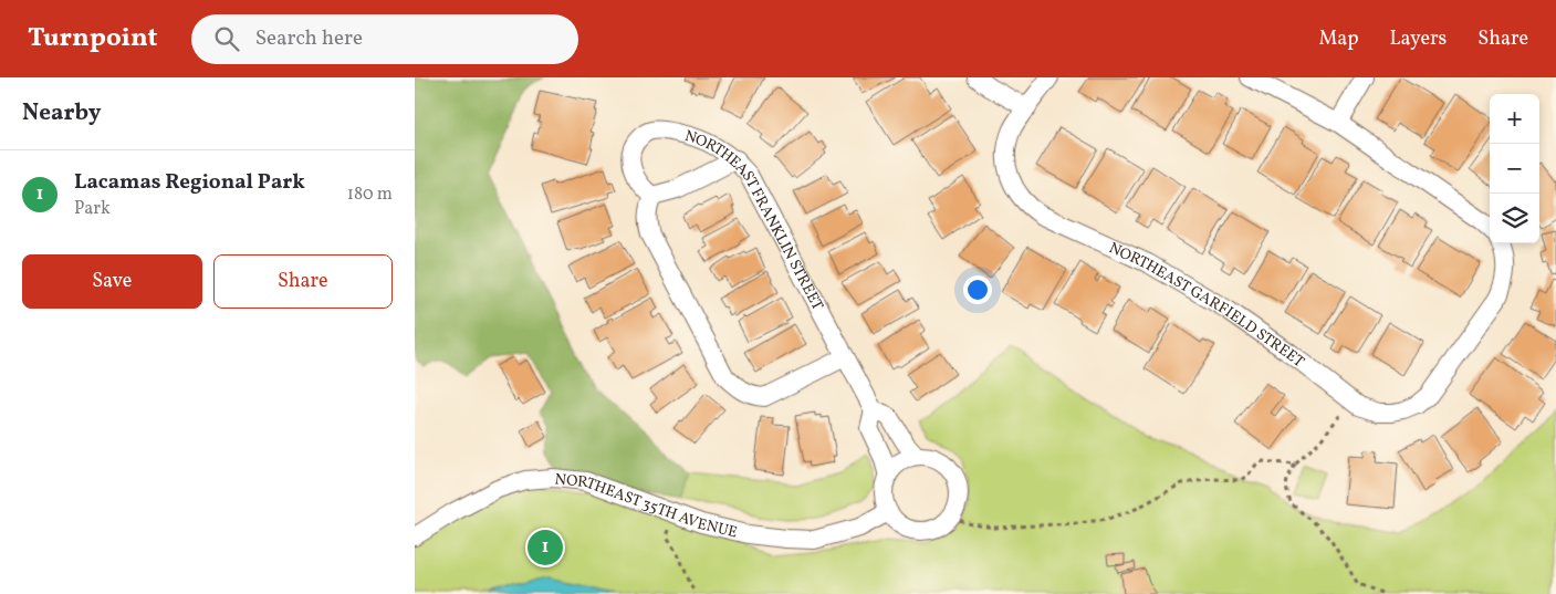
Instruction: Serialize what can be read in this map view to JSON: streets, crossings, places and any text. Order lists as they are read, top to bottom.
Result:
{
  "streets": {
    "street": ["NORTHEAST FRANKLIN STREET", "NORTHEAST GARFIELD STREET", "NORTHEAST 35TH AVENUE"]
  },
  "crossings": [
    ["NORTHEAST FRANKLIN STREET", "NORTHEAST 35TH AVENUE"]
  ],
  "page": {
    "header": "Turnpoint",
    "search": "Search here",
    "nav": ["Map", "Layers", "Share"],
    "heading": "Nearby",
    "map_buttons": ["+", "−"],
    "list": [
      {
        "mark": "1",
        "name": "Lacamas Regional Park",
        "note": "Park",
        "value": "180 m"
      }
    ],
    "buttons": ["Save", "Share"],
    "pins": "1"
  }
}
